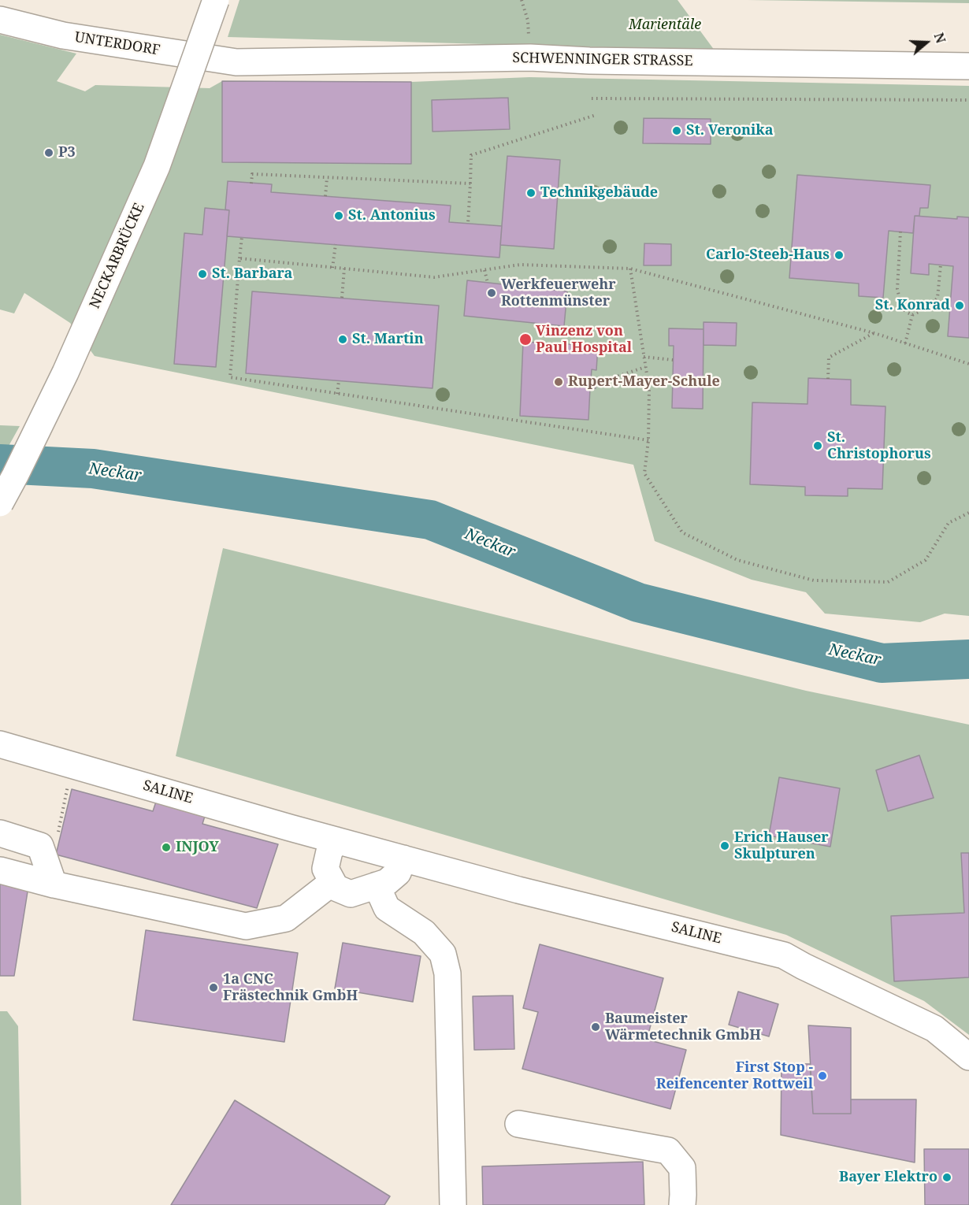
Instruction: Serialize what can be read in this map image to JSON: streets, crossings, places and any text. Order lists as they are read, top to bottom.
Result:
{
  "streets": {
    "street": [
      "UNTERDORF",
      "SCHWENNINGER STRASSE",
      "NECKARBRÜCKE",
      "SALINE"
    ]
  },
  "crossings": [
    ["UNTERDORF", "SCHWENNINGER STRASSE"]
  ],
  "water": ["Neckar"],
  "parks": ["Marientäle"],
  "places": [
    "St. Veronika",
    "P3",
    "Technikgebäude",
    "St. Antonius",
    "Carlo-Steeb-Haus",
    "St. Barbara",
    "Werkfeuerwehr Rottenmünster",
    "St. Konrad",
    "St. Martin",
    "Vinzenz von Paul Hospital",
    "Rupert-Mayer-Schule",
    "St. Christophorus",
    "Erich Hauser Skulpturen",
    "INJOY",
    "1a CNC Frästechnik GmbH",
    "Baumeister Wärmetechnik GmbH",
    "First Stop - Reifencenter Rottweil",
    "Bayer Elektro"
  ],
  "north": "right"
}
